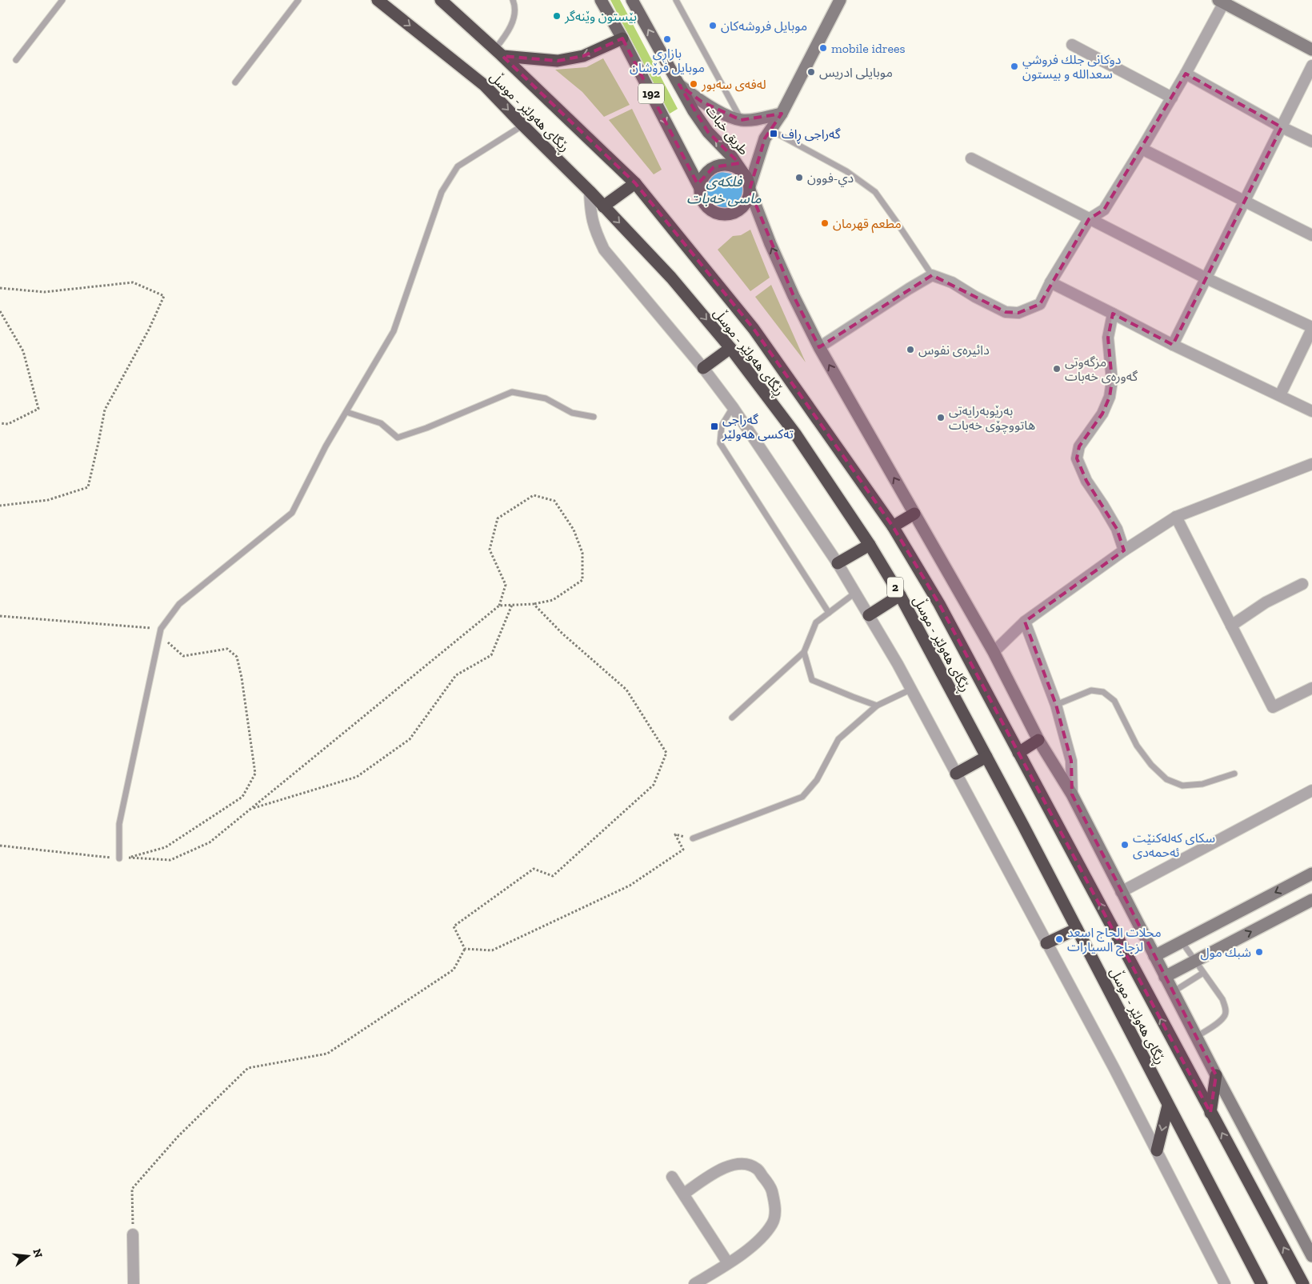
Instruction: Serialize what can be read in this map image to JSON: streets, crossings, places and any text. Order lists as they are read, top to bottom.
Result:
{
  "streets": {
    "highway": ["ڕێگای هەولێر - موسڵ", "2"],
    "main road": ["192", "طريق خبات"]
  },
  "crossings": [
    ["192", "طريق خبات"]
  ],
  "water": ["فلکەی ماسی خەبات"],
  "places": {
    "other": [
      "بێستون وێنەگر",
      "موبایل فروشەکان",
      "بازاڕی موبایل فرۆشان",
      "mobile idrees",
      "دوكانى جلك فروشي سعدالله و بيستون",
      "موبايلى ادريس",
      "لەفەی سەبور",
      "دي-فوون",
      "مطعم قهرمان",
      "دائیرەی نفوس",
      "مزگەوتى گەورەى خەبات",
      "به‌رێوبه‌رایه‌تی هاتووچۆی خه‌بات",
      "سکای کەلەکنێت ئەحمەدی",
      "محلات الحاج اسعد لزجاج السيارات",
      "شبك مول"
    ],
    "transit": ["گەراجی ڕاف", "گەراجی تەکسی هەولێر"]
  },
  "north": "right"
}
